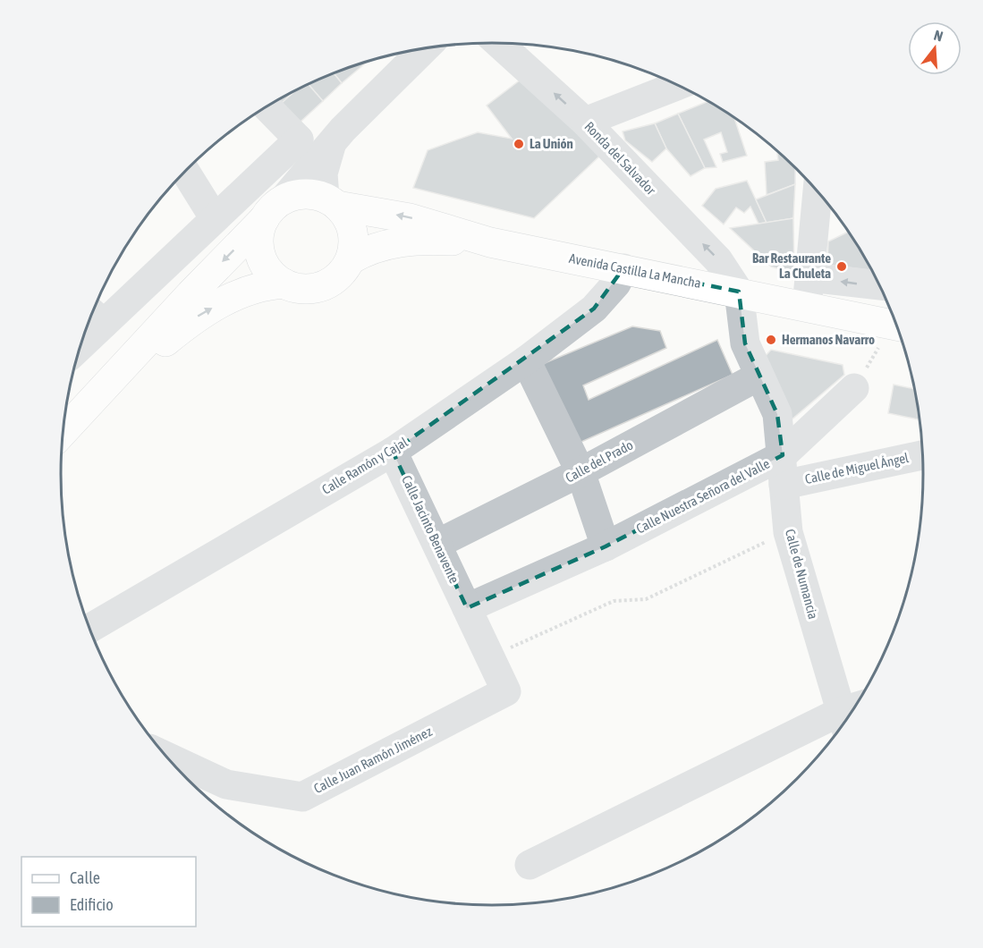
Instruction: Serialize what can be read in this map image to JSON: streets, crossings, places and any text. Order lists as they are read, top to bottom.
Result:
{
  "streets": {
    "main road": ["Avenida Castilla La Mancha"],
    "street": [
      "Ronda del Salvador",
      "Calle del Prado",
      "Calle Ramón y Cajal",
      "Calle de Miguel Ángel",
      "Calle Nuestra Señora del Valle",
      "Calle Jacinto Benavente",
      "Calle de Numancia",
      "Calle Juan Ramón Jiménez"
    ]
  },
  "crossings": [
    ["Ronda del Salvador", "Avenida Castilla La Mancha"],
    ["Ronda del Salvador", "Calle de Numancia"],
    ["Avenida Castilla La Mancha", "Calle Ramón y Cajal"],
    ["Avenida Castilla La Mancha", "Calle de Numancia"],
    ["Calle del Prado", "Calle Jacinto Benavente"],
    ["Calle del Prado", "Calle de Numancia"],
    ["Calle Ramón y Cajal", "Calle Jacinto Benavente"],
    ["Calle de Miguel Ángel", "Calle de Numancia"],
    ["Calle Nuestra Señora del Valle", "Calle Jacinto Benavente"],
    ["Calle Nuestra Señora del Valle", "Calle de Numancia"],
    ["Calle Nuestra Señora del Valle", "Calle Juan Ramón Jiménez"],
    ["Calle Jacinto Benavente", "Calle Juan Ramón Jiménez"]
  ],
  "one_way": ["Ronda del Salvador"],
  "places": ["La Unión", "Bar Restaurante La Chuleta", "Hermanos Navarro"],
  "legend": ["Calle", "Edificio"],
  "north": "top"
}
